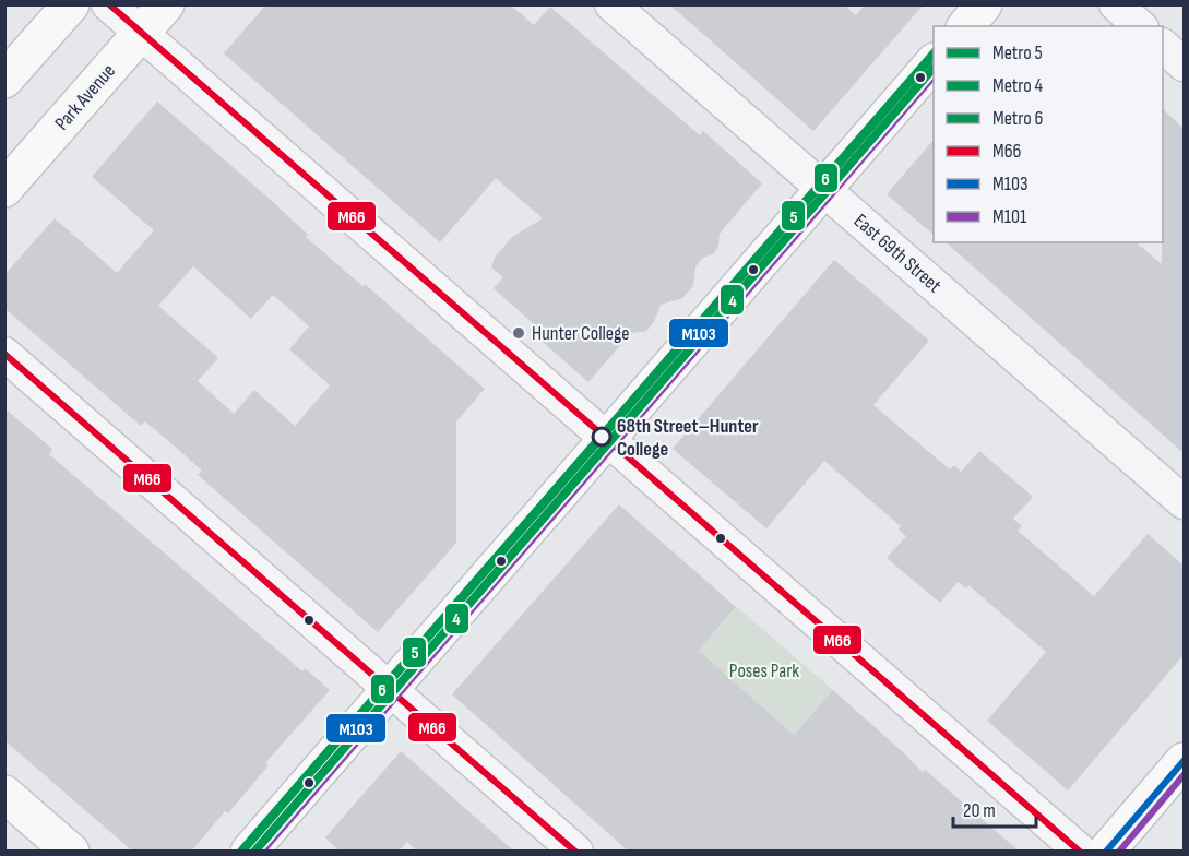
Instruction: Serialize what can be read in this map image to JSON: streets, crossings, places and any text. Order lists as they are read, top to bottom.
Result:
{
  "streets": {
    "main road": ["Park Avenue"],
    "street": ["East 69th Street"]
  },
  "parks": ["Poses Park"],
  "places": ["Hunter College", "68th Street–Hunter College"],
  "lines": [
    "transit line M66",
    "metro line 6",
    "metro line 5",
    "transit line M103",
    "metro line 4",
    "transit line M101"
  ],
  "legend": [
    "Metro 5",
    "Metro 4",
    "Metro 6",
    "M66",
    "M103",
    "M101"
  ],
  "scale_bar": "20 m"
}
